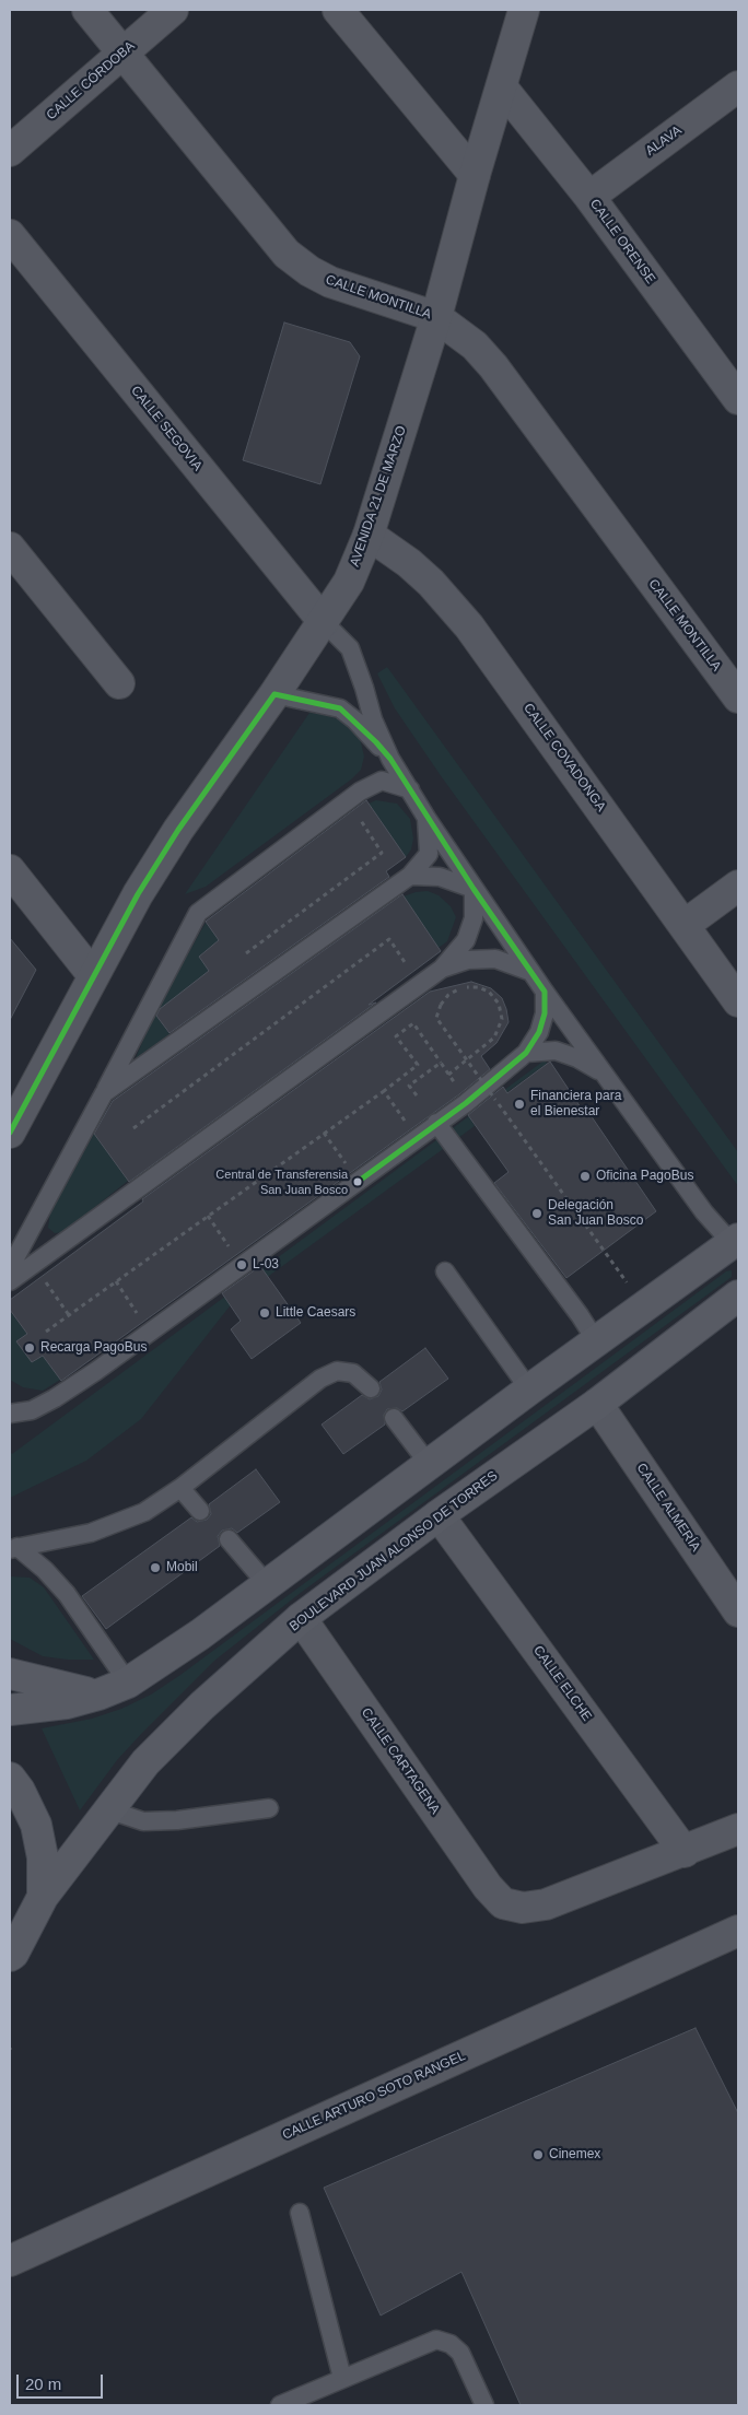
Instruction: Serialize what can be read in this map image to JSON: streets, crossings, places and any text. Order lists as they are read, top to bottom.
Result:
{
  "streets": {
    "main road": ["BOULEVARD JUAN ALONSO DE TORRES"],
    "street": [
      "CALLE CÓRDOBA",
      "ALAVA",
      "CALLE ORENSE",
      "CALLE MONTILLA",
      "CALLE SEGOVIA",
      "AVENIDA 21 DE MARZO",
      "CALLE COVADONGA",
      "CALLE ALMERÍA",
      "CALLE ELCHE",
      "CALLE CARTAGENA",
      "CALLE ARTURO SOTO RANGEL"
    ]
  },
  "crossings": [
    ["CALLE CÓRDOBA", "CALLE MONTILLA"],
    ["ALAVA", "CALLE ORENSE"],
    ["CALLE ORENSE", "AVENIDA 21 DE MARZO"],
    ["CALLE MONTILLA", "AVENIDA 21 DE MARZO"],
    ["CALLE SEGOVIA", "AVENIDA 21 DE MARZO"],
    ["AVENIDA 21 DE MARZO", "CALLE COVADONGA"],
    ["CALLE ALMERÍA", "BOULEVARD JUAN ALONSO DE TORRES"],
    ["BOULEVARD JUAN ALONSO DE TORRES", "CALLE ELCHE"],
    ["BOULEVARD JUAN ALONSO DE TORRES", "CALLE CARTAGENA"],
    ["CALLE ELCHE", "CALLE CARTAGENA"]
  ],
  "places": [
    "Financiera para el Bienestar",
    "Oficina PagoBus",
    "Central de Transferensia San Juan Bosco",
    "Delegación San Juan Bosco",
    "L-03",
    "Little Caesars",
    "Recarga PagoBus",
    "Mobil",
    "Cinemex"
  ],
  "scale_bar": "20 m"
}
